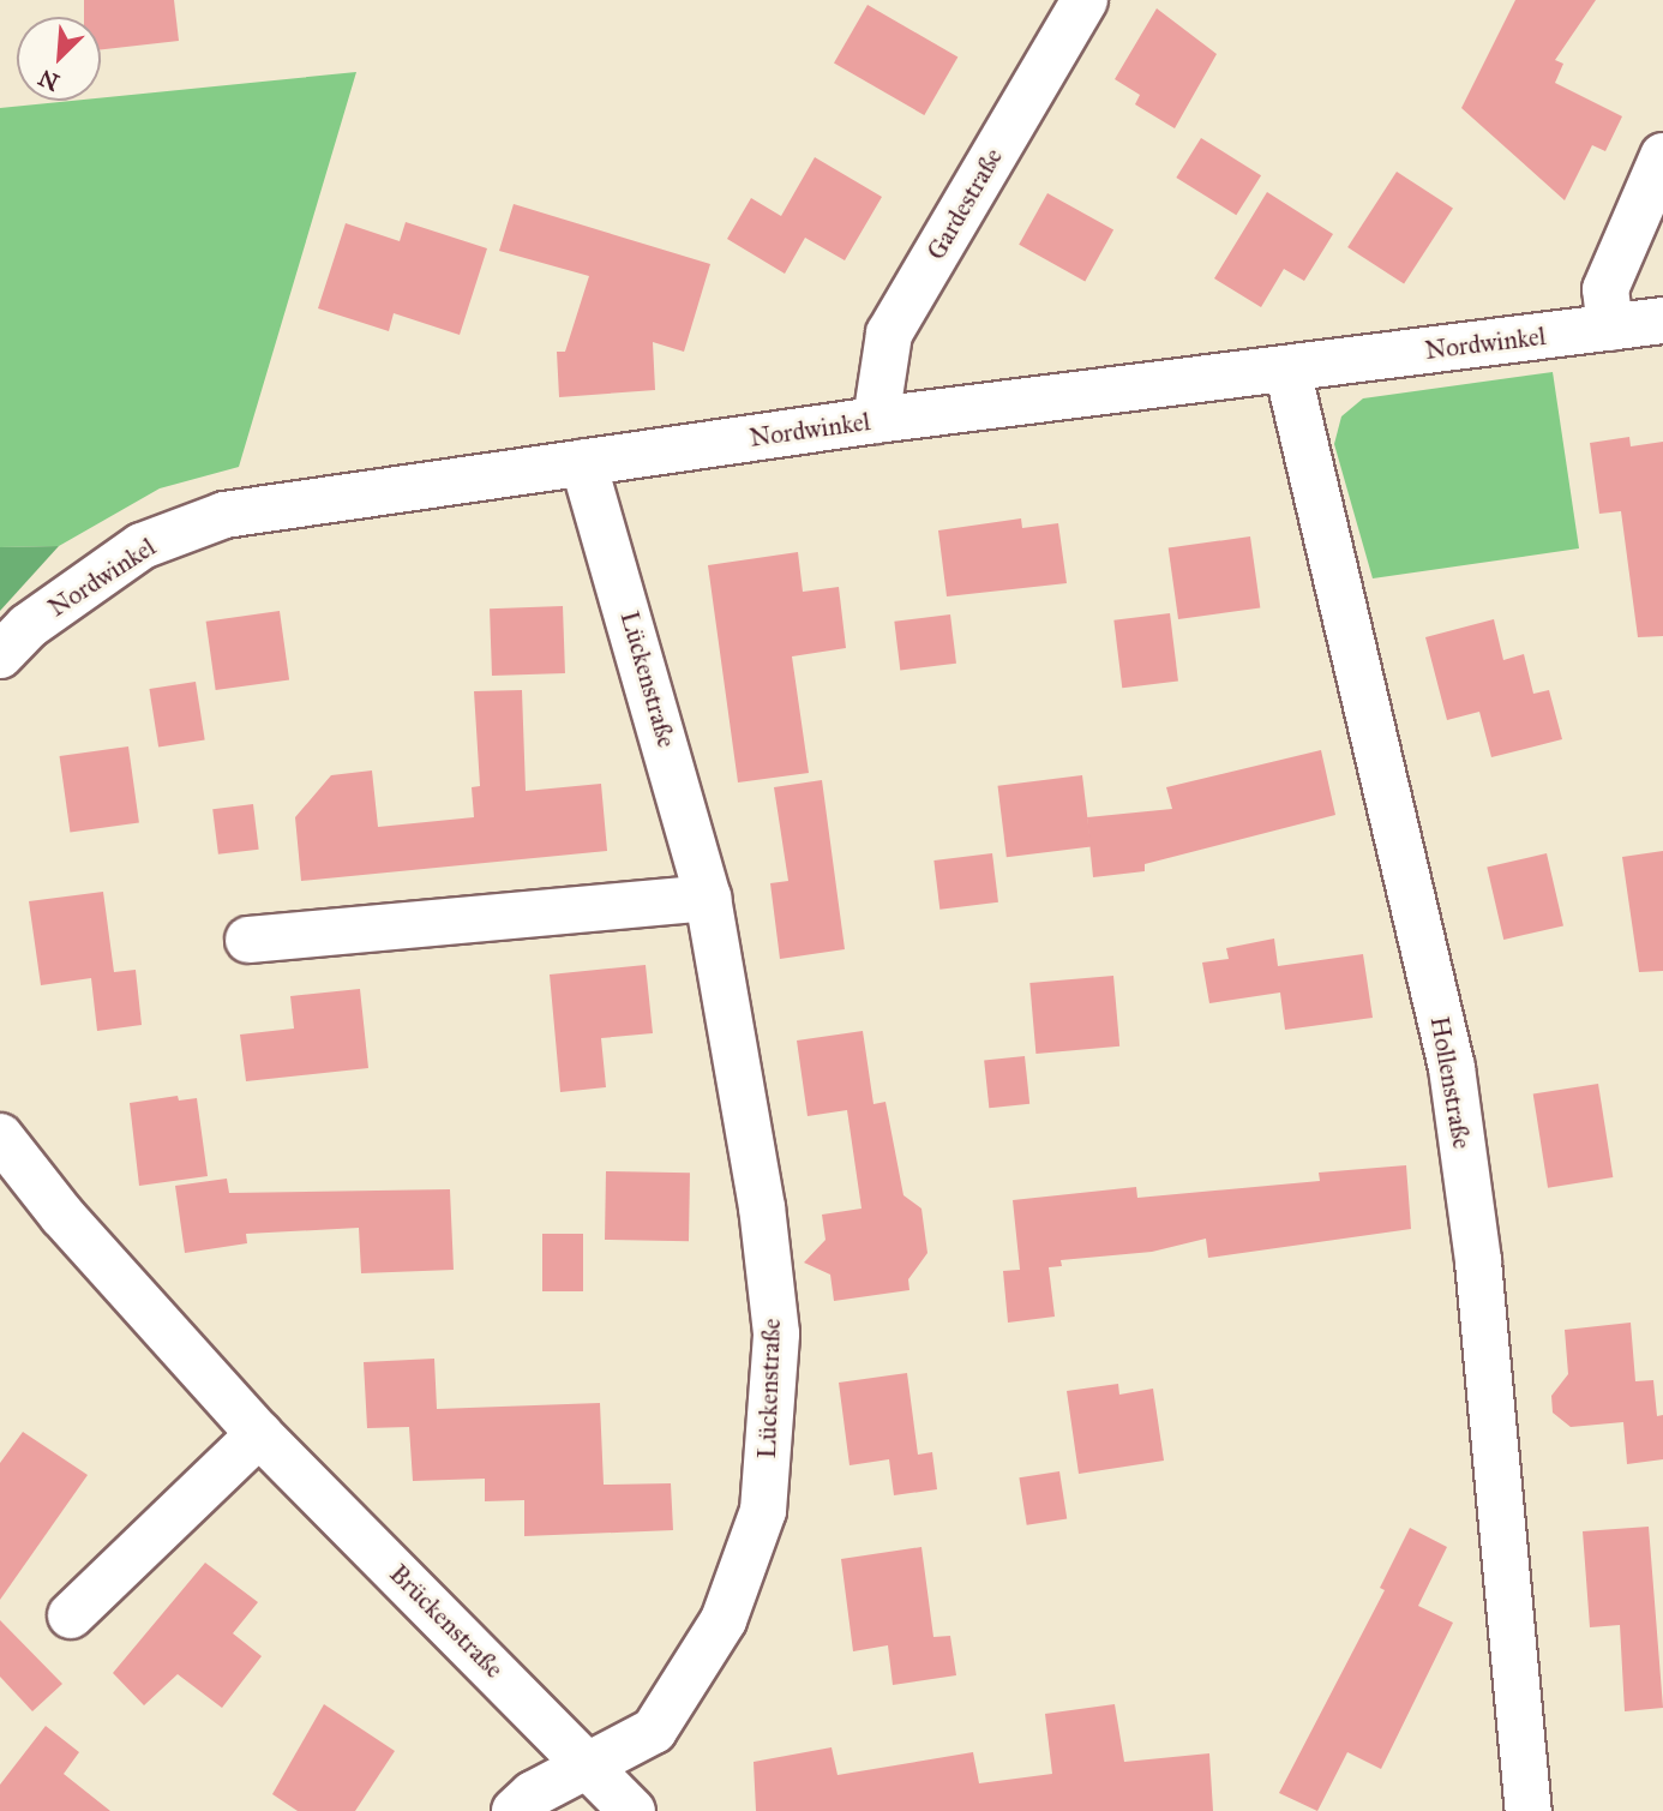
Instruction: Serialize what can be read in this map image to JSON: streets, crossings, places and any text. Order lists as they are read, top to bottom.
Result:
{
  "streets": {
    "street": [
      "Gardestraße",
      "Nordwinkel",
      "Lückenstraße",
      "Hollenstraße",
      "Brückenstraße"
    ]
  },
  "crossings": [
    ["Gardestraße", "Nordwinkel"],
    ["Nordwinkel", "Lückenstraße"],
    ["Nordwinkel", "Hollenstraße"],
    ["Lückenstraße", "Brückenstraße"]
  ],
  "north": "bottom left"
}
